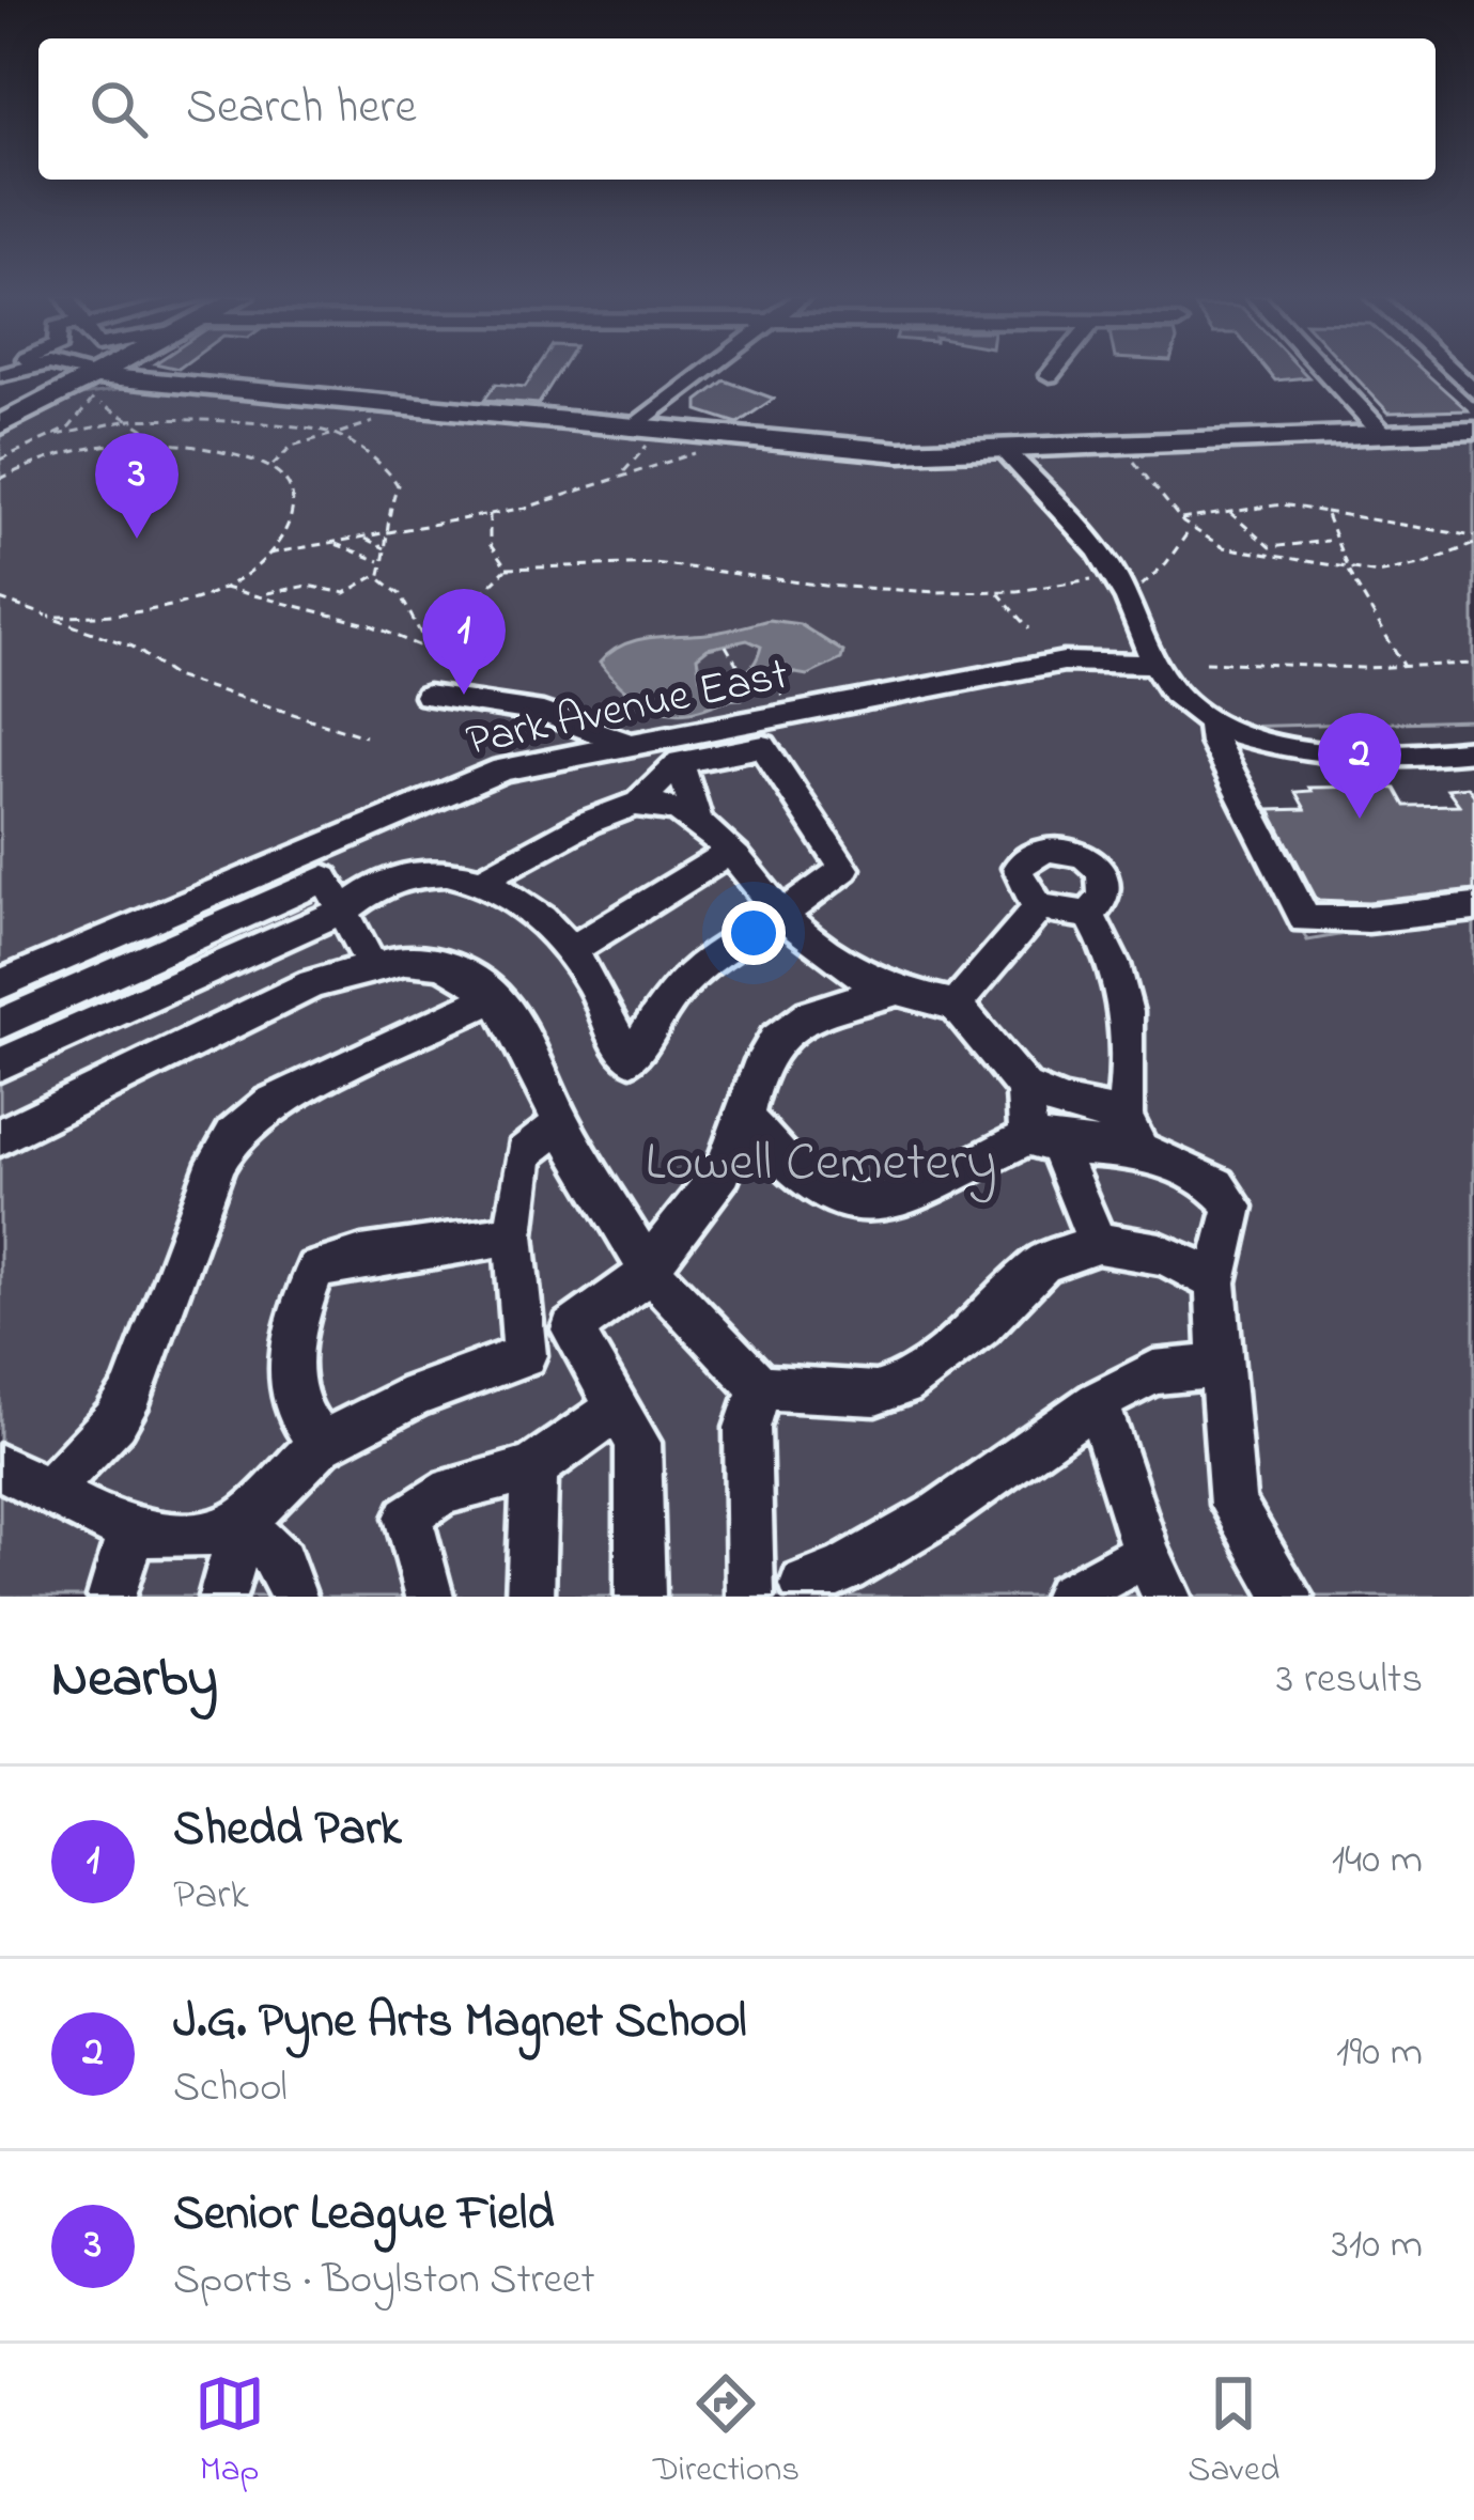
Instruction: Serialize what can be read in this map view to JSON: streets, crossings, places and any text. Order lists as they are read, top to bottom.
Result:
{
  "streets": {
    "street": ["Park Avenue East"]
  },
  "parks": ["Lowell Cemetery"],
  "page": {
    "search": "Search here",
    "pins": ["3", "1", "2"],
    "heading": ["Nearby", "3 results"],
    "list": [
      {
        "mark": "1",
        "name": "Shedd Park",
        "note": "Park",
        "value": "140 m"
      },
      {
        "mark": "2",
        "name": "J.G. Pyne Arts Magnet School",
        "note": "School",
        "value": "190 m"
      },
      {
        "mark": "3",
        "name": "Senior League Field",
        "note": "Sports · Boylston Street",
        "value": "310 m"
      }
    ],
    "nav": ["Map", "Directions", "Saved"]
  }
}
